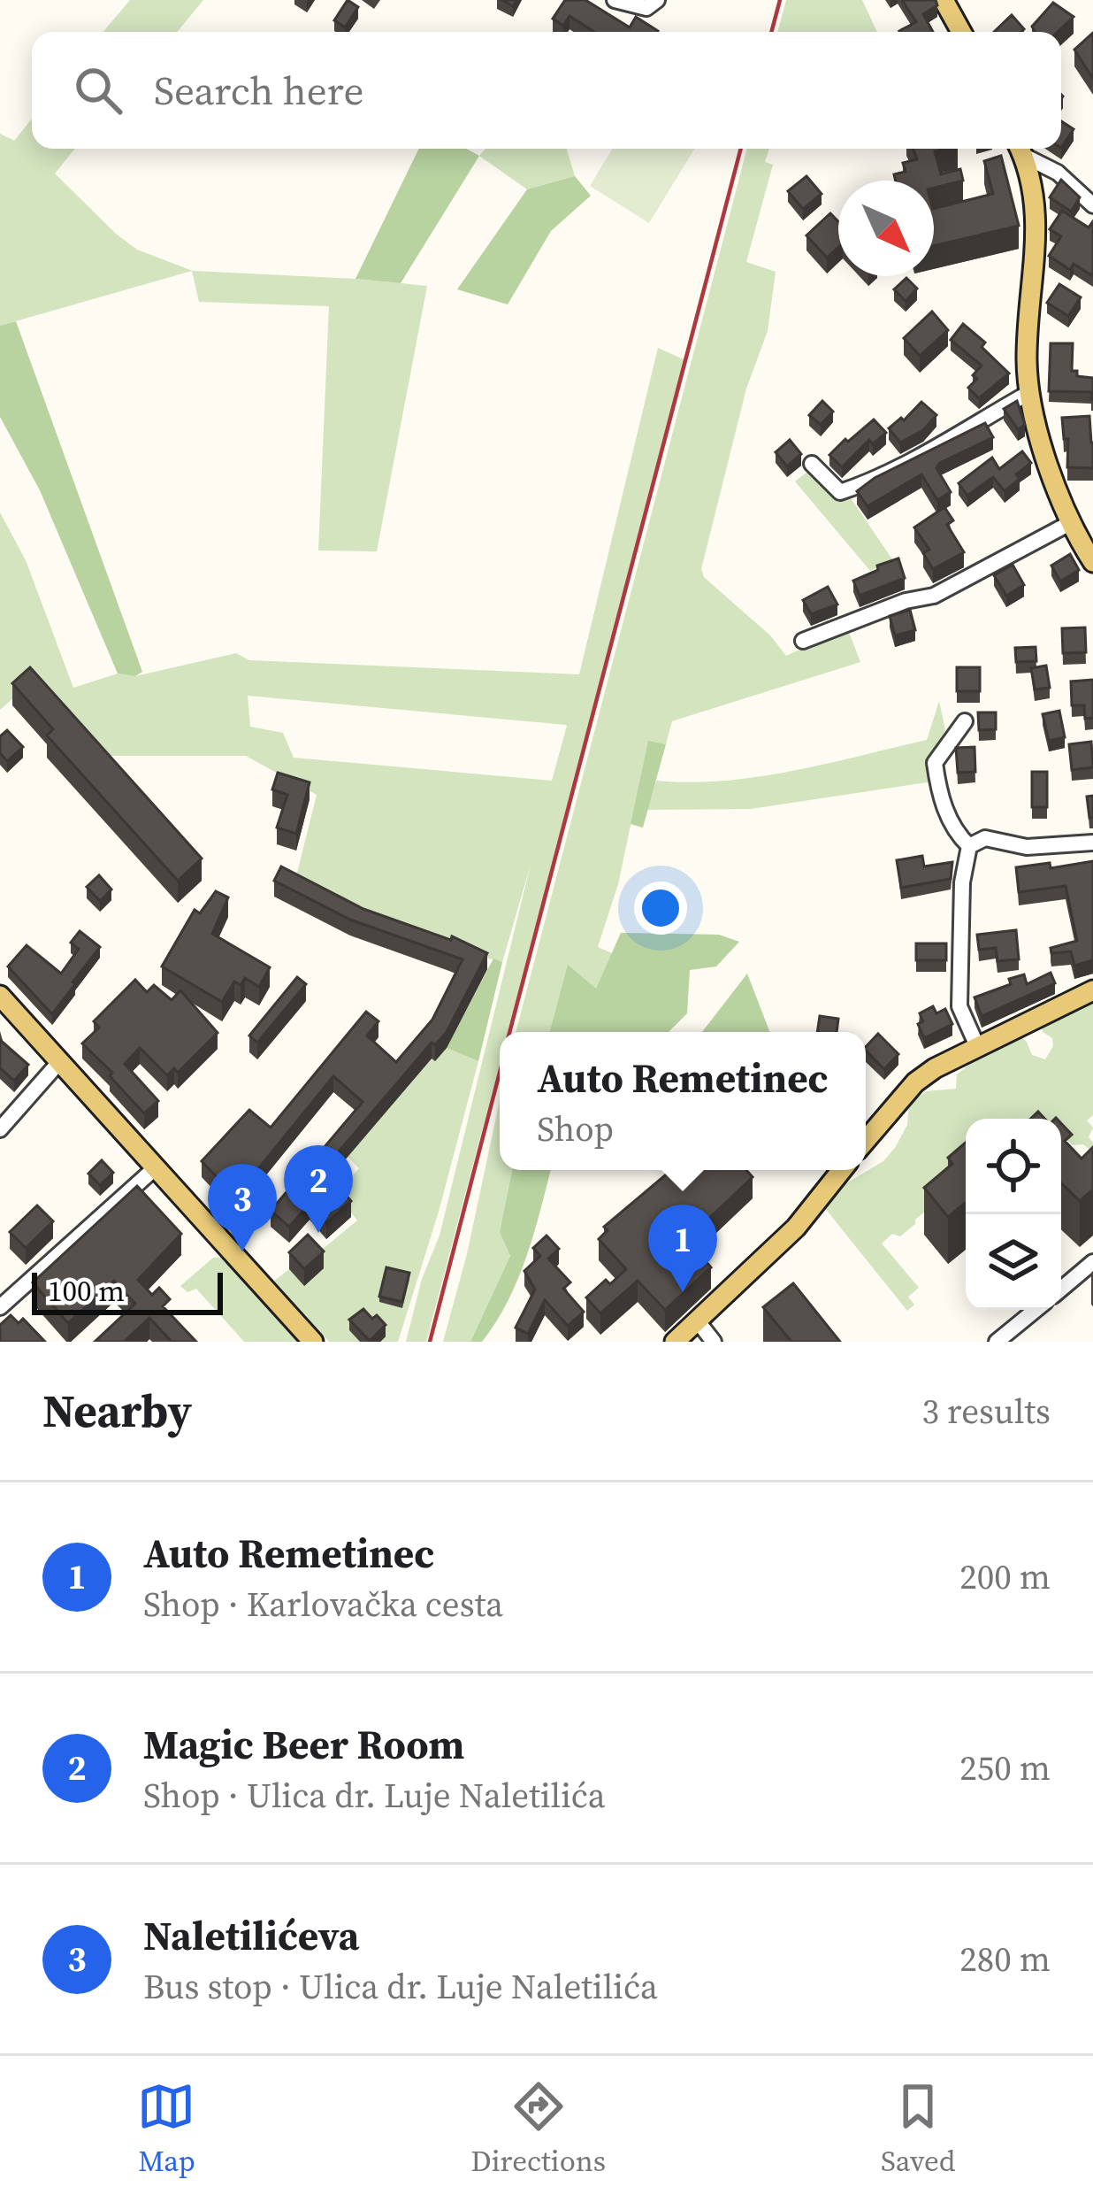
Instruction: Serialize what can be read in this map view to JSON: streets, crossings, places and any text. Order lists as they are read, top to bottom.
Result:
{
  "scale_bar": "100 m",
  "north": "bottom right",
  "page": {
    "search": "Search here",
    "popup": ["Auto Remetinec", "Shop"],
    "pins": ["2", "3", "1"],
    "scale": "100 m",
    "heading": ["Nearby", "3 results"],
    "list": [
      {
        "mark": "1",
        "name": "Auto Remetinec",
        "note": "Shop · Karlovačka cesta",
        "value": "200 m"
      },
      {
        "mark": "2",
        "name": "Magic Beer Room",
        "note": "Shop · Ulica dr. Luje Naletilića",
        "value": "250 m"
      },
      {
        "mark": "3",
        "name": "Naletilićeva",
        "note": "Bus stop · Ulica dr. Luje Naletilića",
        "value": "280 m"
      }
    ],
    "nav": ["Map", "Directions", "Saved"]
  }
}
